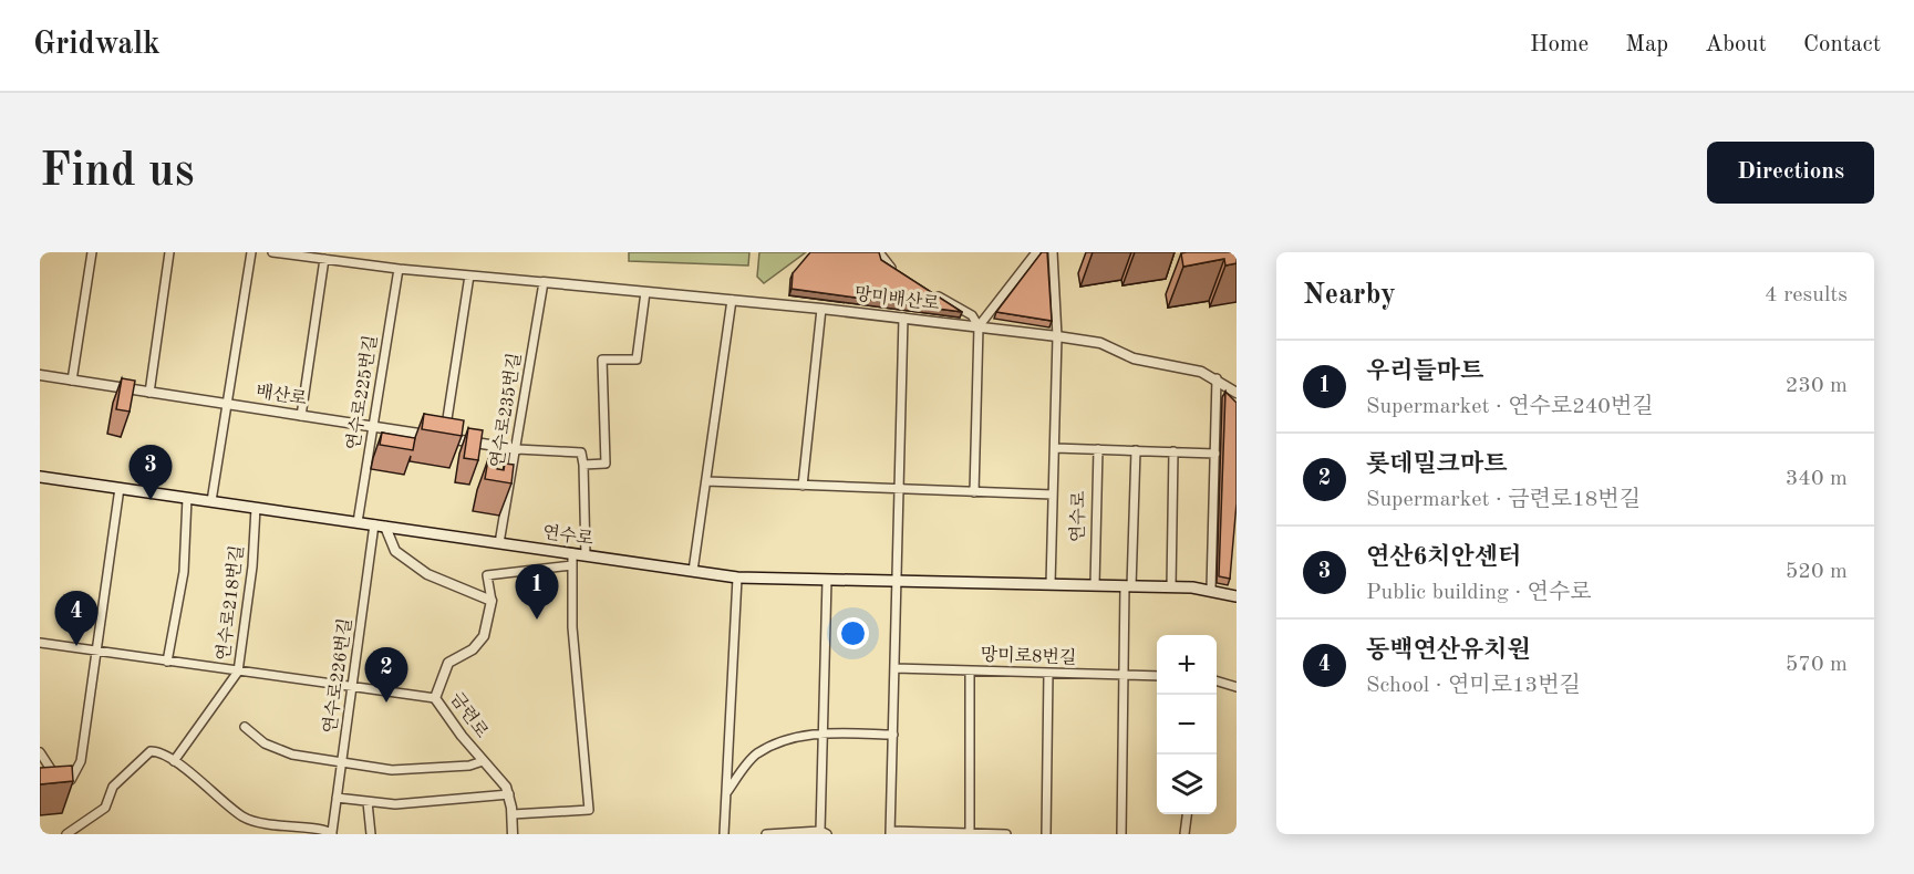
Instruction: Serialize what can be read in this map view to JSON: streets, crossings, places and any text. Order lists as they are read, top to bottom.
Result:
{
  "streets": {
    "main road": ["연수로"],
    "street": [
      "망미배산로",
      "연수로225번길",
      "배산로",
      "연수로235번길",
      "연수로218번길",
      "망미로8번길",
      "연수로226번길",
      "금련로"
    ]
  },
  "crossings": [
    ["망미배산로", "연수로235번길"],
    ["연수로225번길", "배산로"],
    ["연수로225번길", "연수로"],
    ["배산로", "연수로235번길"],
    ["연수로235번길", "연수로"],
    ["연수로", "연수로218번길"],
    ["연수로", "연수로226번길"]
  ],
  "page": {
    "header": "Gridwalk",
    "nav": [
      "Home",
      "Map",
      "About",
      "Contact"
    ],
    "buttons": "Directions",
    "title": "Find us",
    "heading": ["Nearby", "4 results"],
    "list": [
      {
        "mark": "1",
        "name": "우리들마트",
        "note": "Supermarket · 연수로240번길",
        "value": "230 m"
      },
      {
        "mark": "2",
        "name": "롯데밀크마트",
        "note": "Supermarket · 금련로18번길",
        "value": "340 m"
      },
      {
        "mark": "3",
        "name": "연산6치안센터",
        "note": "Public building · 연수로",
        "value": "520 m"
      },
      {
        "mark": "4",
        "name": "동백연산유치원",
        "note": "School · 연미로13번길",
        "value": "570 m"
      }
    ],
    "pins": [
      "3",
      "1",
      "4",
      "2"
    ],
    "map_buttons": ["+", "−"]
  }
}
